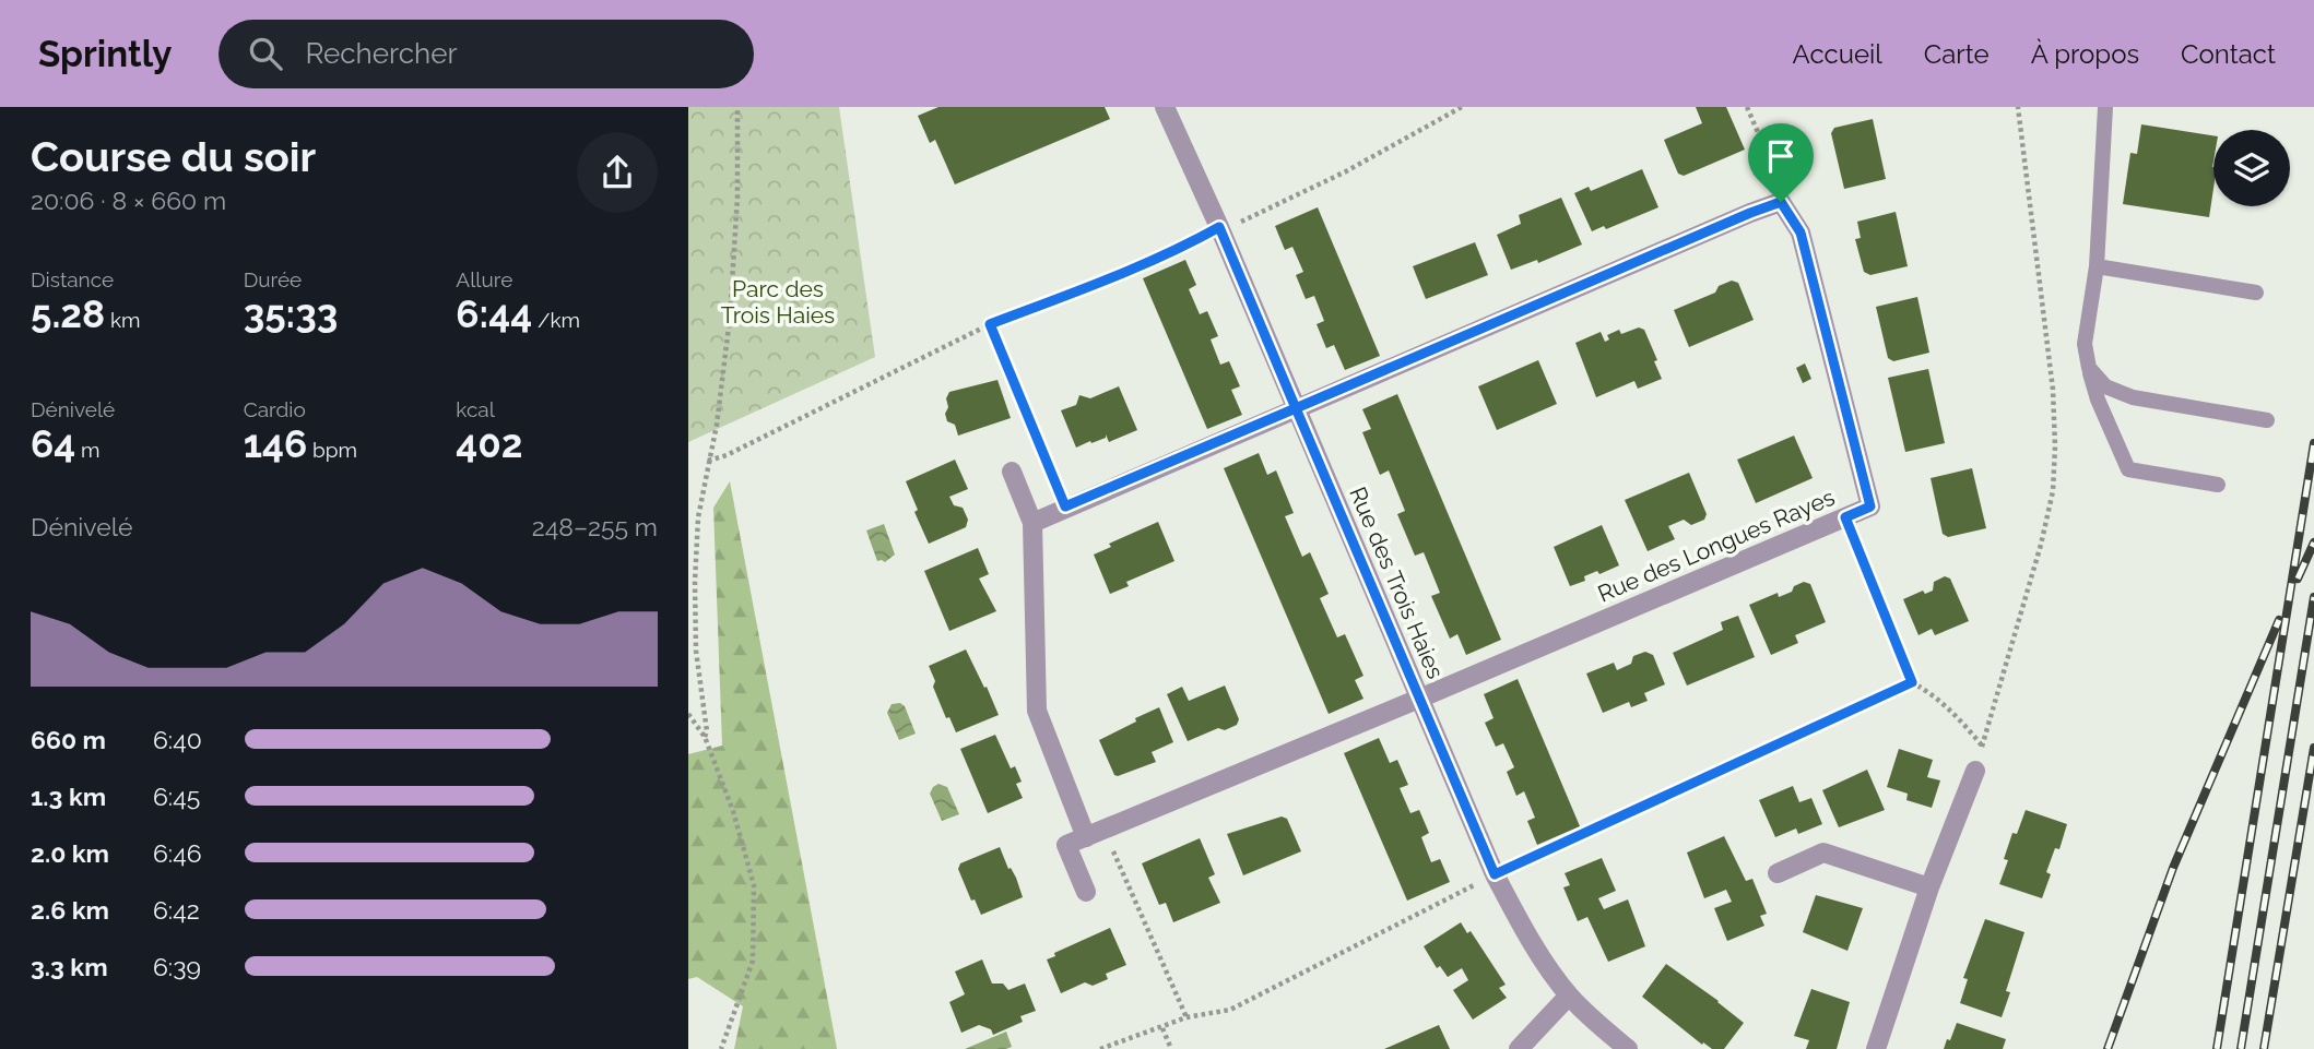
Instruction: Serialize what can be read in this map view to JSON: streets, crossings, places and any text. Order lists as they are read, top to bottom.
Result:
{
  "streets": {
    "street": ["Rue des Longues Rayes", "Rue des Trois Haies"]
  },
  "crossings": [
    ["Rue des Longues Rayes", "Rue des Trois Haies"]
  ],
  "parks": ["Parc des Trois Haies"],
  "page": {
    "header": "Sprintly",
    "search": "Rechercher",
    "nav": [
      "Accueil",
      "Carte",
      "À propos",
      "Contact"
    ],
    "heading": ["Course du soir", "20:06 · 8 × 660 m"],
    "stats": [
      ["Distance", "5.28 km"],
      ["Durée", "35:33"],
      ["Allure", "6:44 /km"],
      ["Dénivelé", "64 m"],
      ["Cardio", "146 bpm"],
      ["kcal", "402"]
    ],
    "chart": ["Dénivelé", "248–255 m"],
    "list": [
      {
        "name": "660 m",
        "note": "6:40"
      },
      {
        "name": "1.3 km",
        "note": "6:45"
      },
      {
        "name": "2.0 km",
        "note": "6:46"
      },
      {
        "name": "2.6 km",
        "note": "6:42"
      },
      {
        "name": "3.3 km",
        "note": "6:39"
      }
    ]
  }
}
